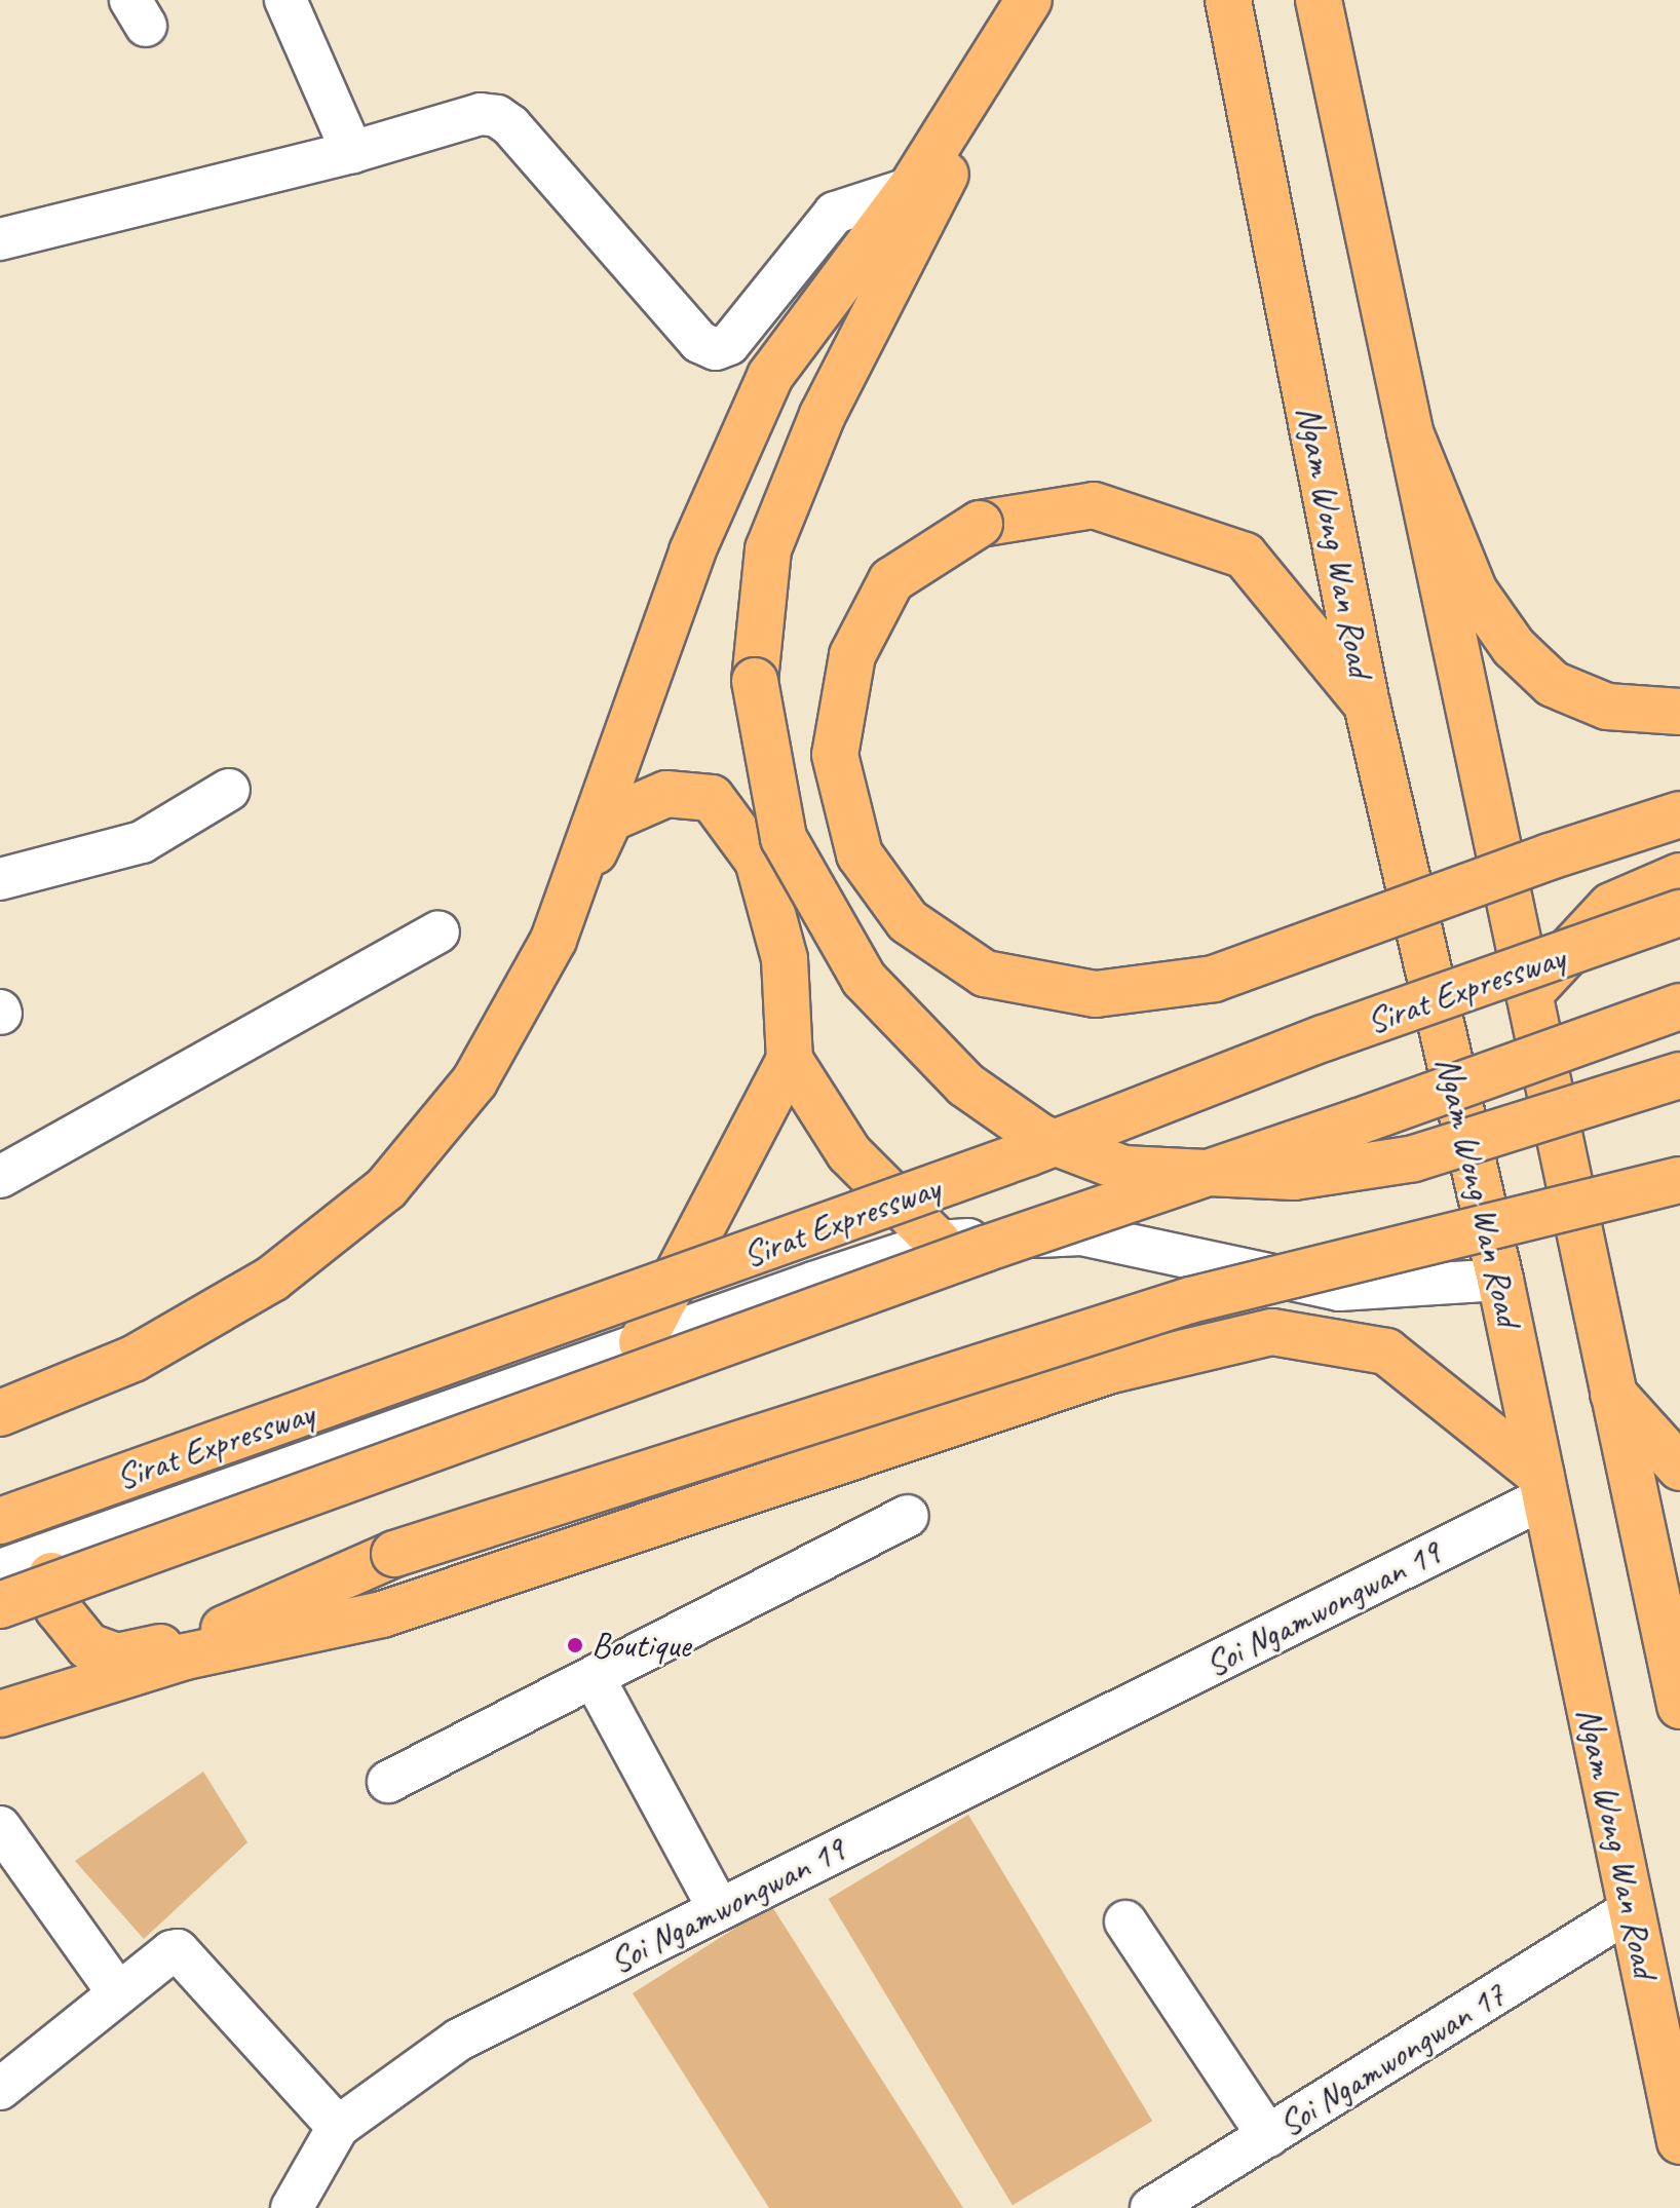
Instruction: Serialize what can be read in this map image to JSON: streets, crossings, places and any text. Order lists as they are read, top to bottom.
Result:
{
  "streets": {
    "main road": ["Ngam Wong Wan Road", "Sirat Expressway"],
    "street": ["Soi Ngamwongwan 19", "Soi Ngamwongwan 17"]
  },
  "crossings": [
    ["Ngam Wong Wan Road", "Soi Ngamwongwan 19"],
    ["Ngam Wong Wan Road", "Soi Ngamwongwan 17"]
  ],
  "places": ["Boutique"]
}
